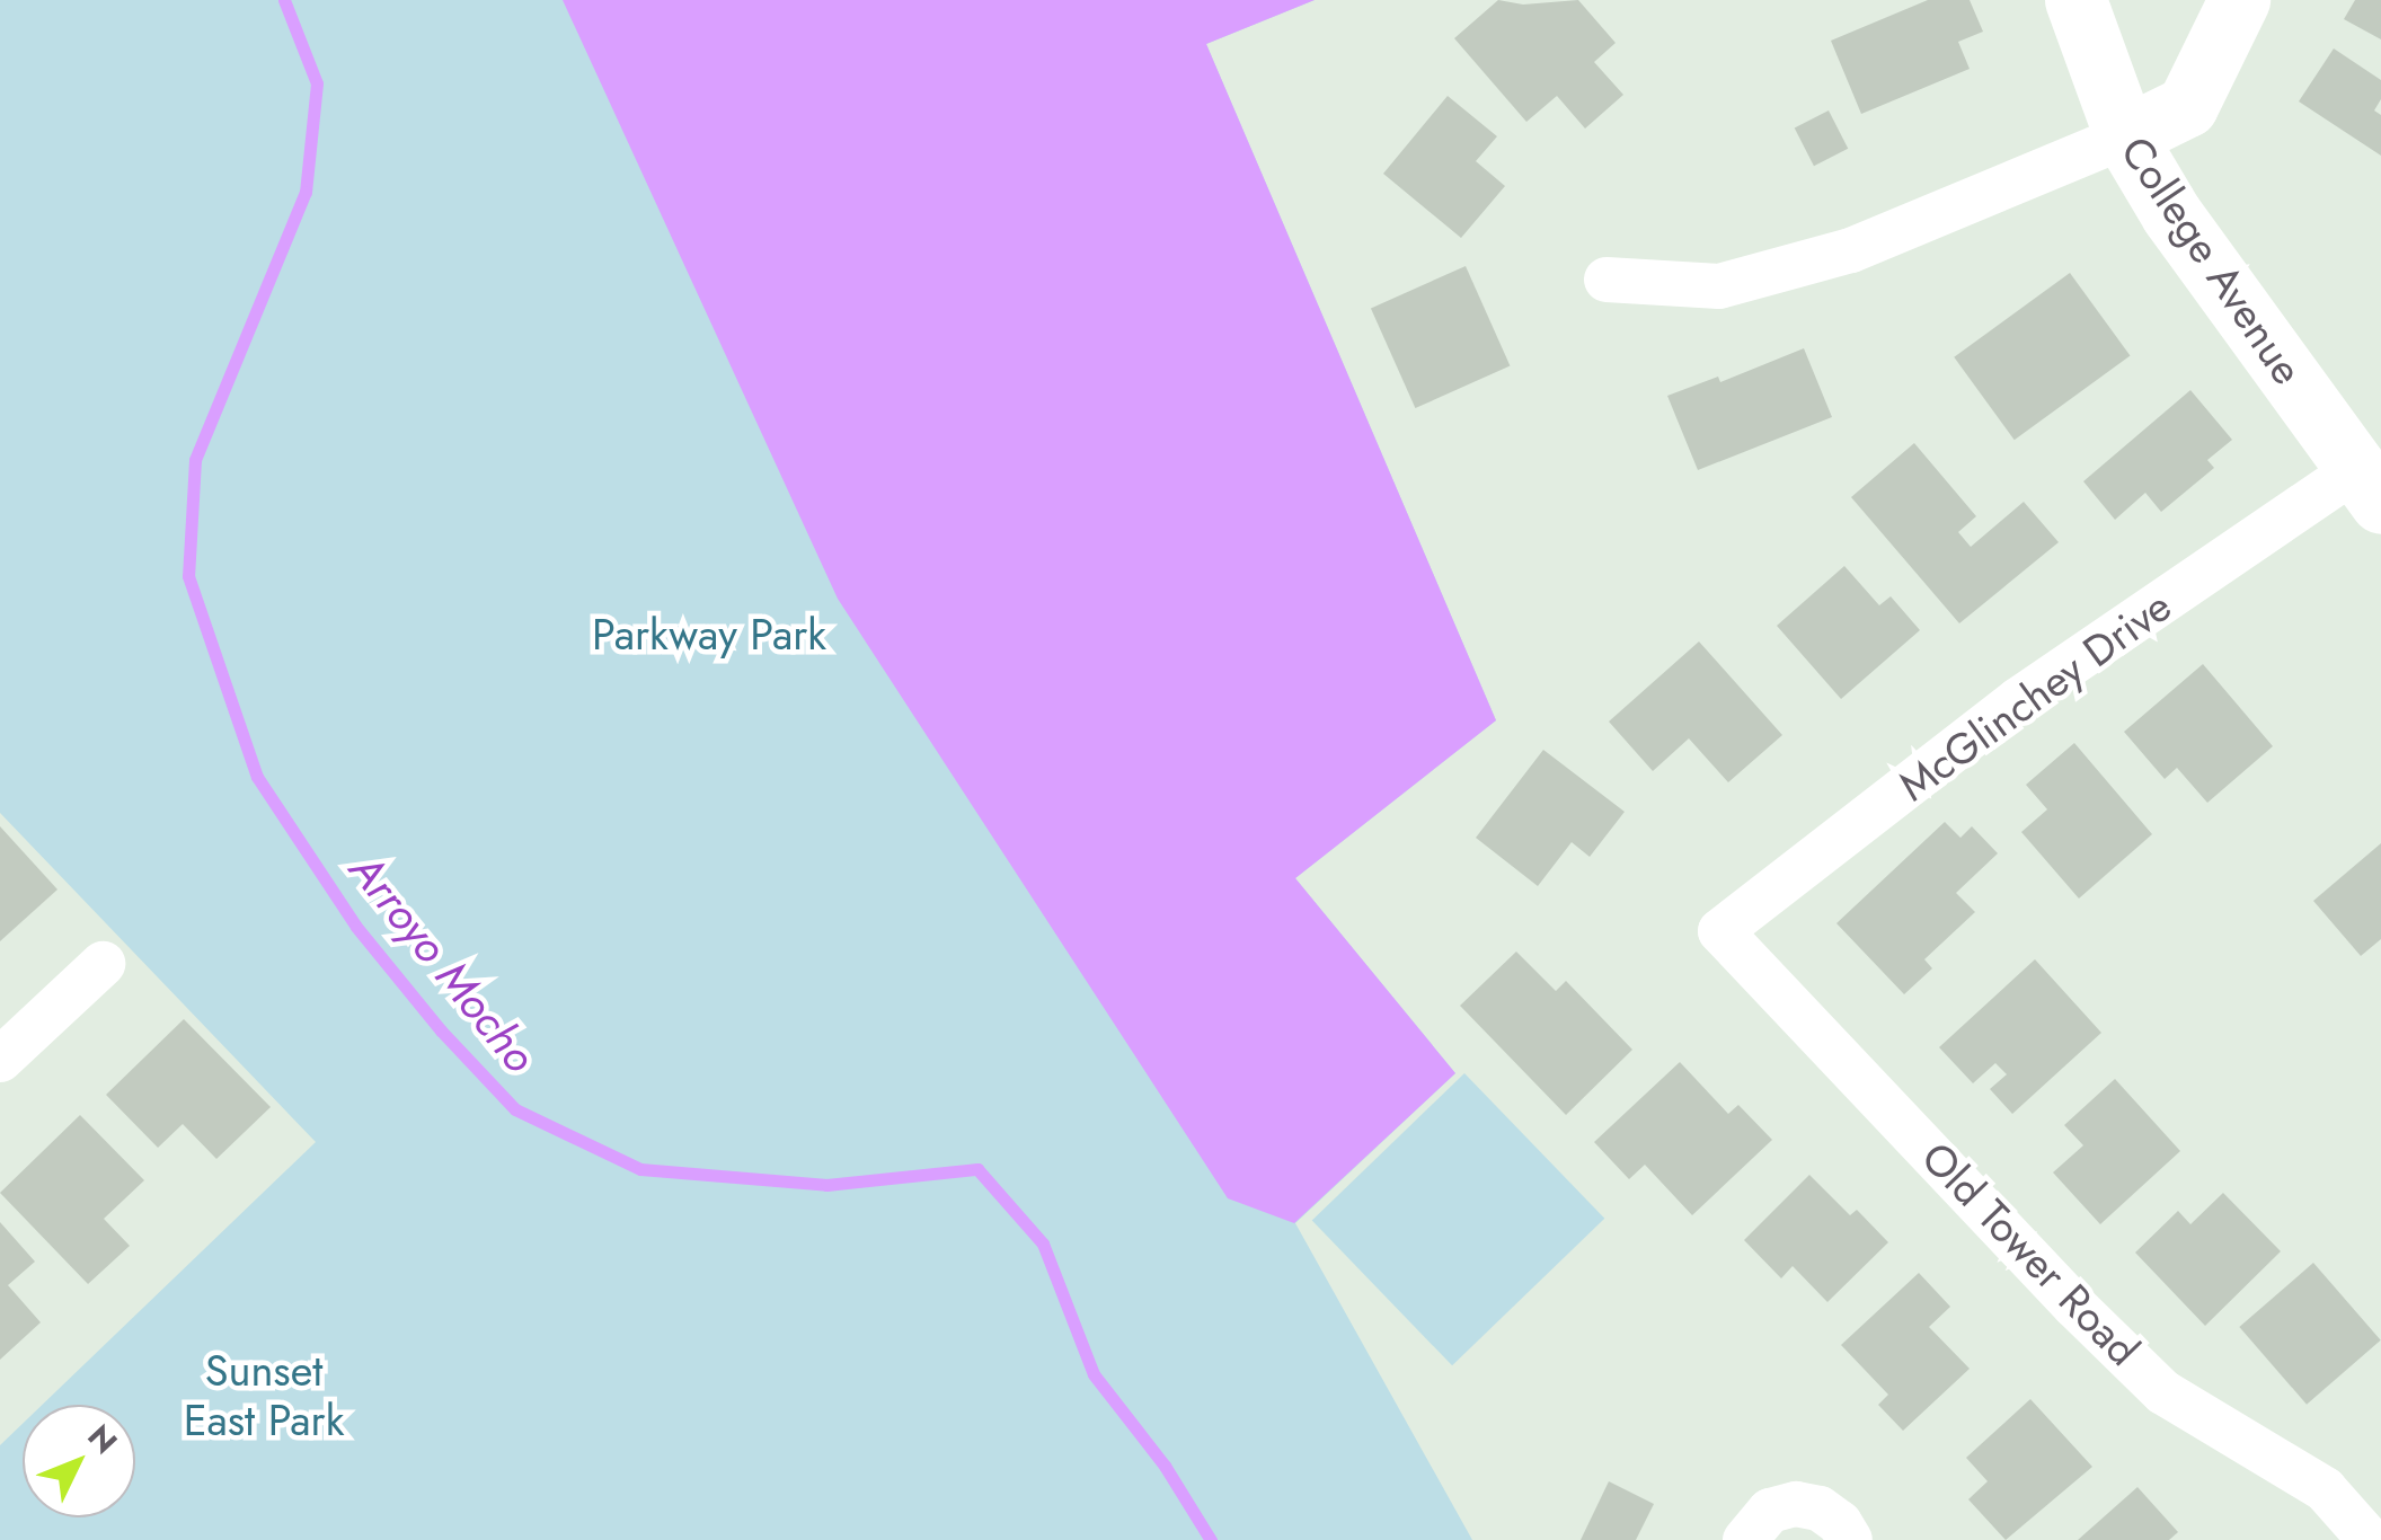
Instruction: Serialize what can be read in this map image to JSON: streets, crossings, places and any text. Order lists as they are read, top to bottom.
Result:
{
  "streets": {
    "street": ["College Avenue", "McGlinchey Drive", "Old Tower Road"]
  },
  "crossings": [
    ["College Avenue", "McGlinchey Drive"],
    ["McGlinchey Drive", "Old Tower Road"]
  ],
  "water": ["Arroyo Mocho"],
  "parks": ["Parkway Park", "Sunset East Park"],
  "north": "top right"
}
